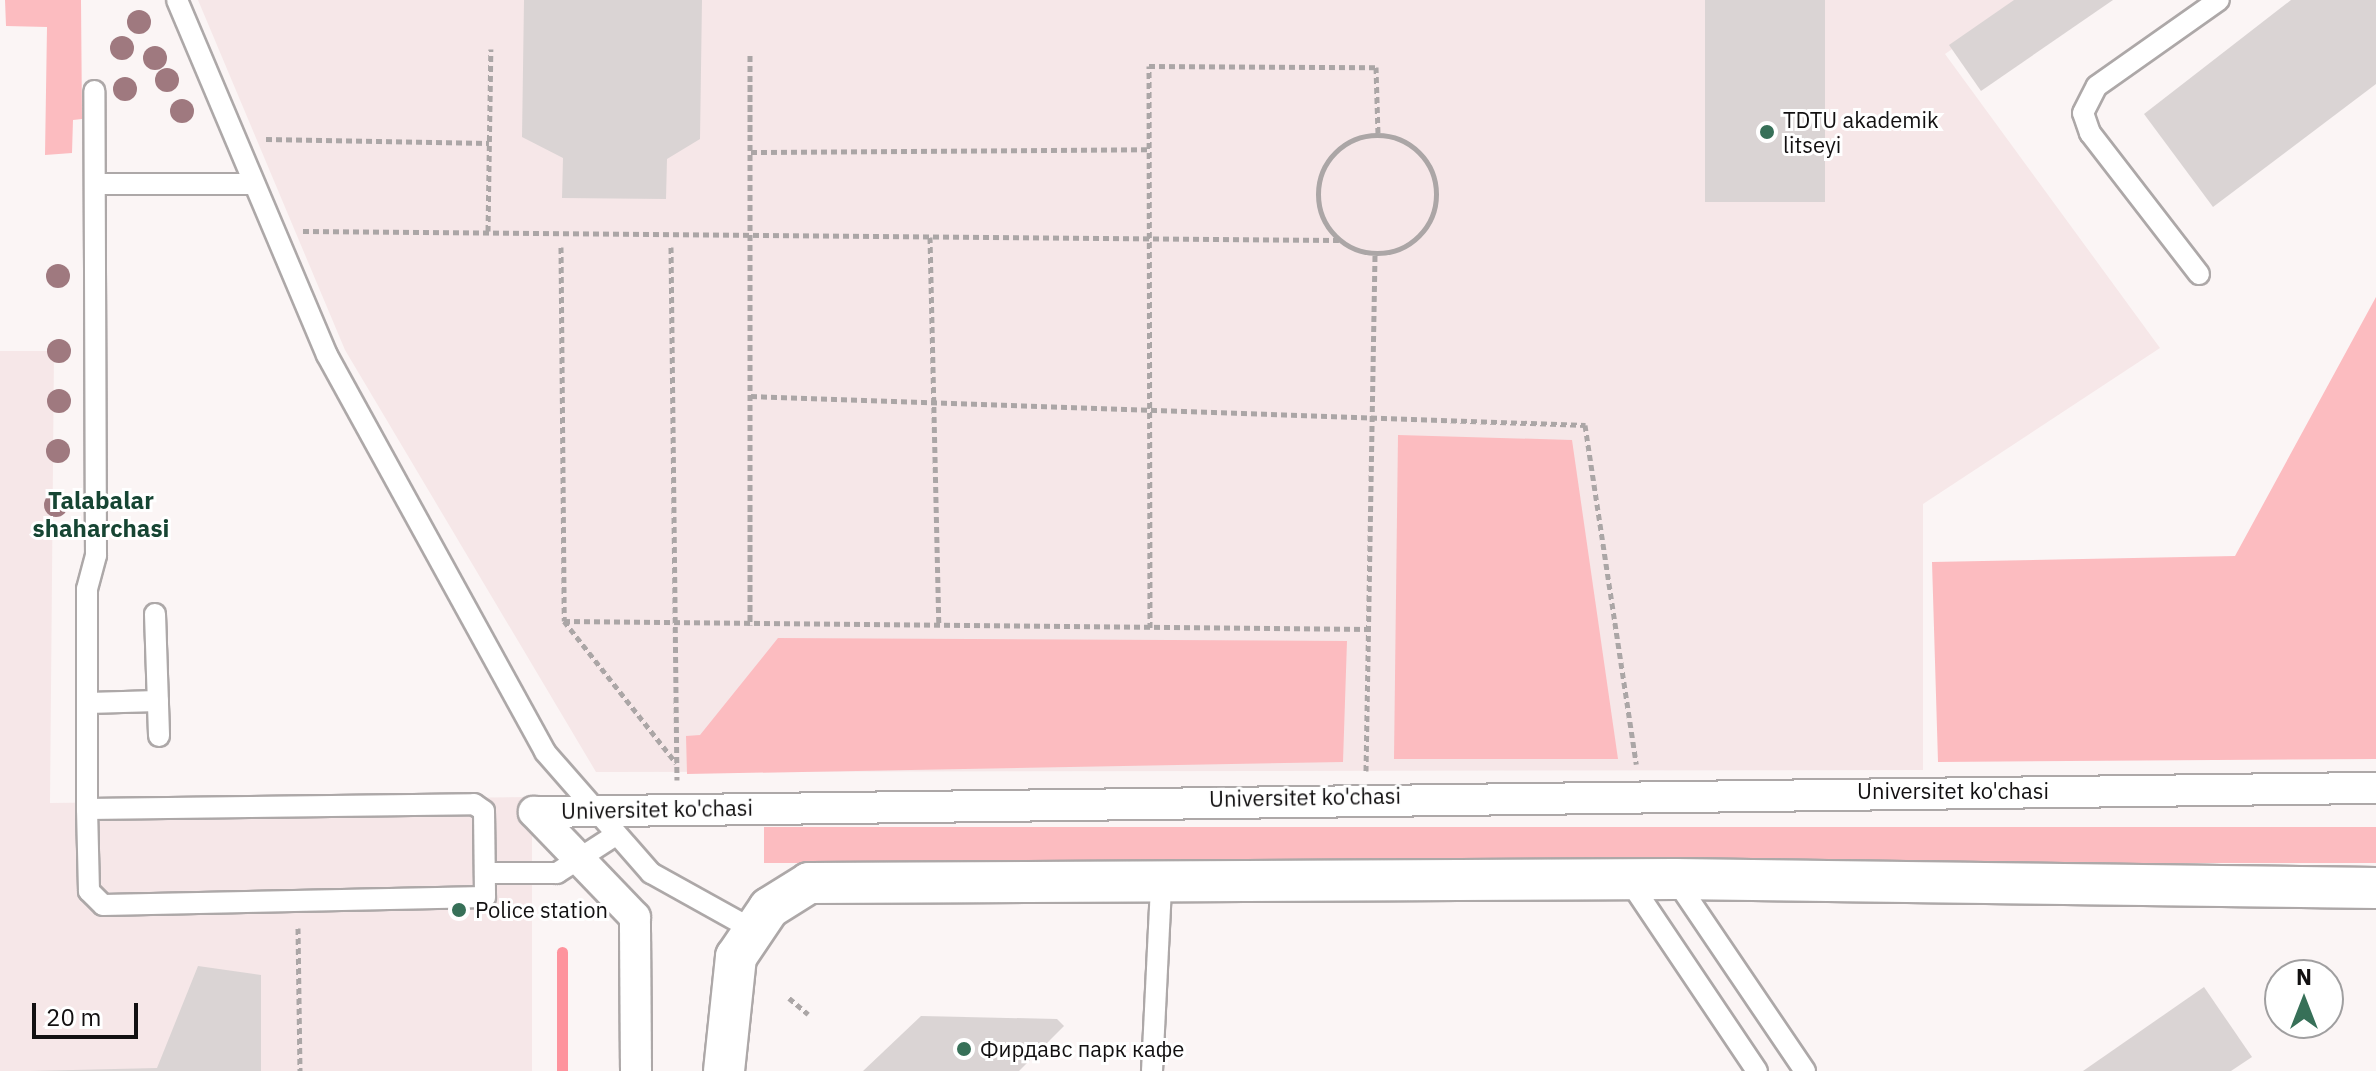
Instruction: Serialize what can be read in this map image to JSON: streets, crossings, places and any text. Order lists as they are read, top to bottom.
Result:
{
  "streets": {
    "street": ["Universitet ko'chasi"]
  },
  "districts": ["Talabalar shaharchasi"],
  "places": ["TDTU akademik litseyi", "Police station", "Фирдавс парк кафе"],
  "scale_bar": "20 m",
  "north": "top"
}
